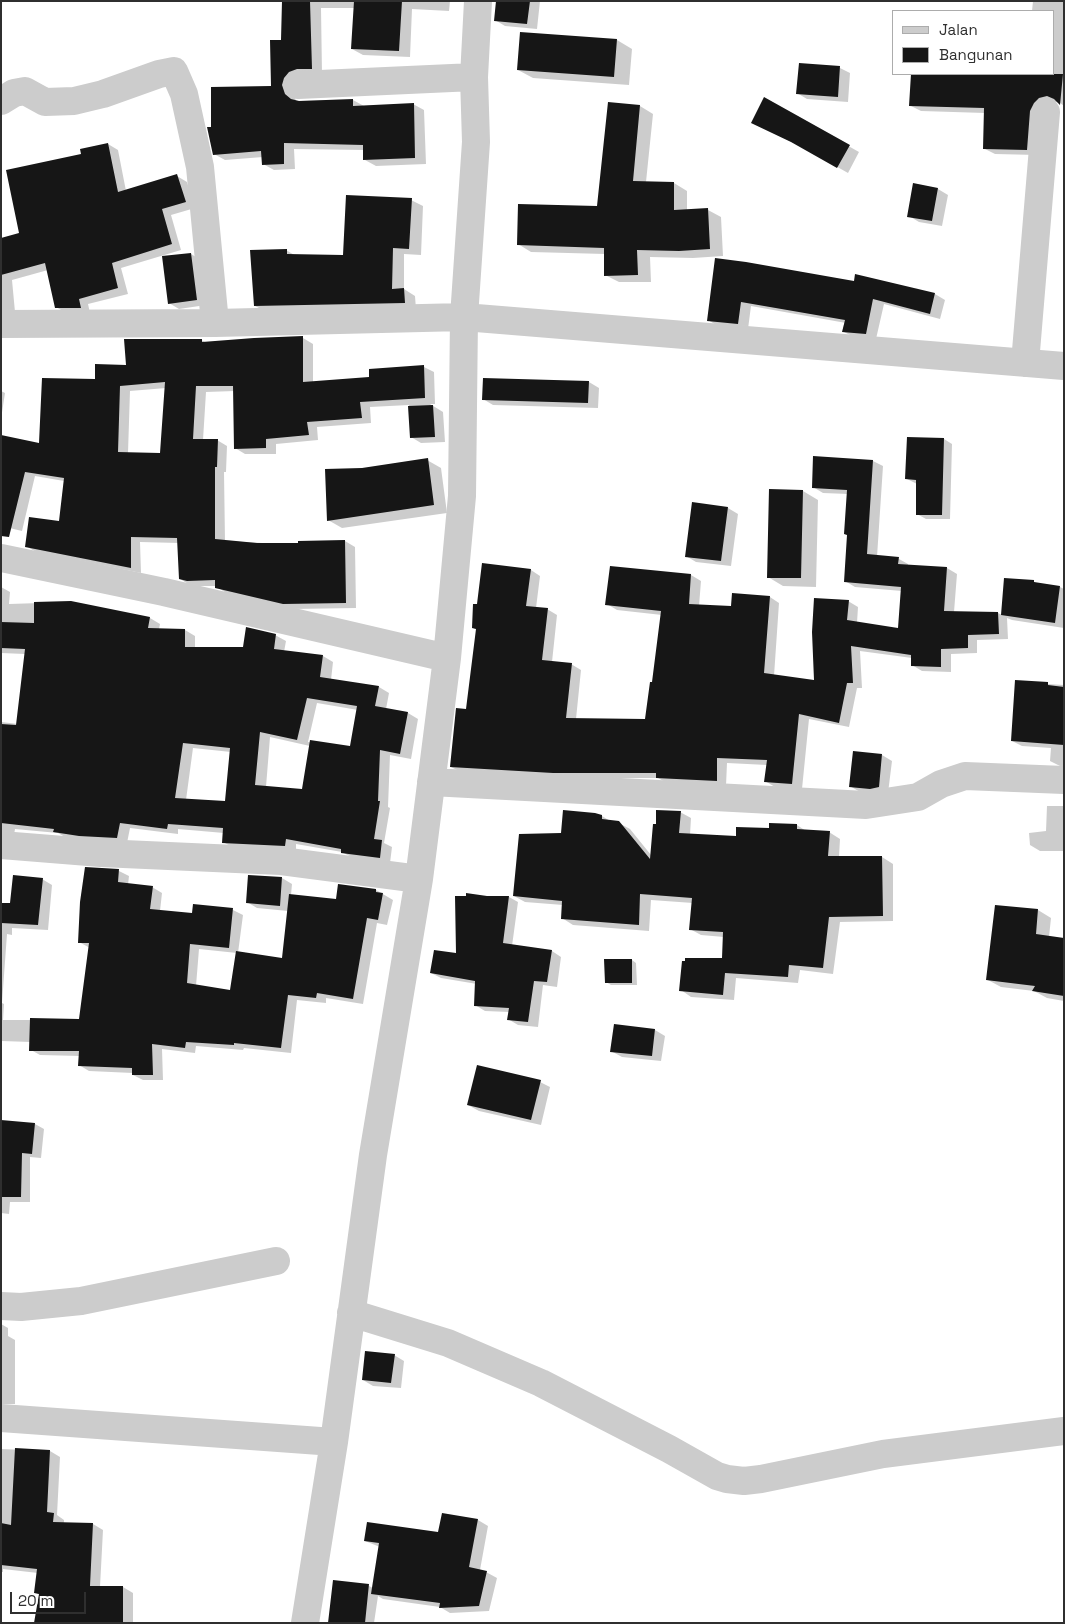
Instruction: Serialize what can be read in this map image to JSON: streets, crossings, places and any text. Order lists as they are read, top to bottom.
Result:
{
  "legend": ["Jalan", "Bangunan"],
  "scale_bar": "20 m"
}
